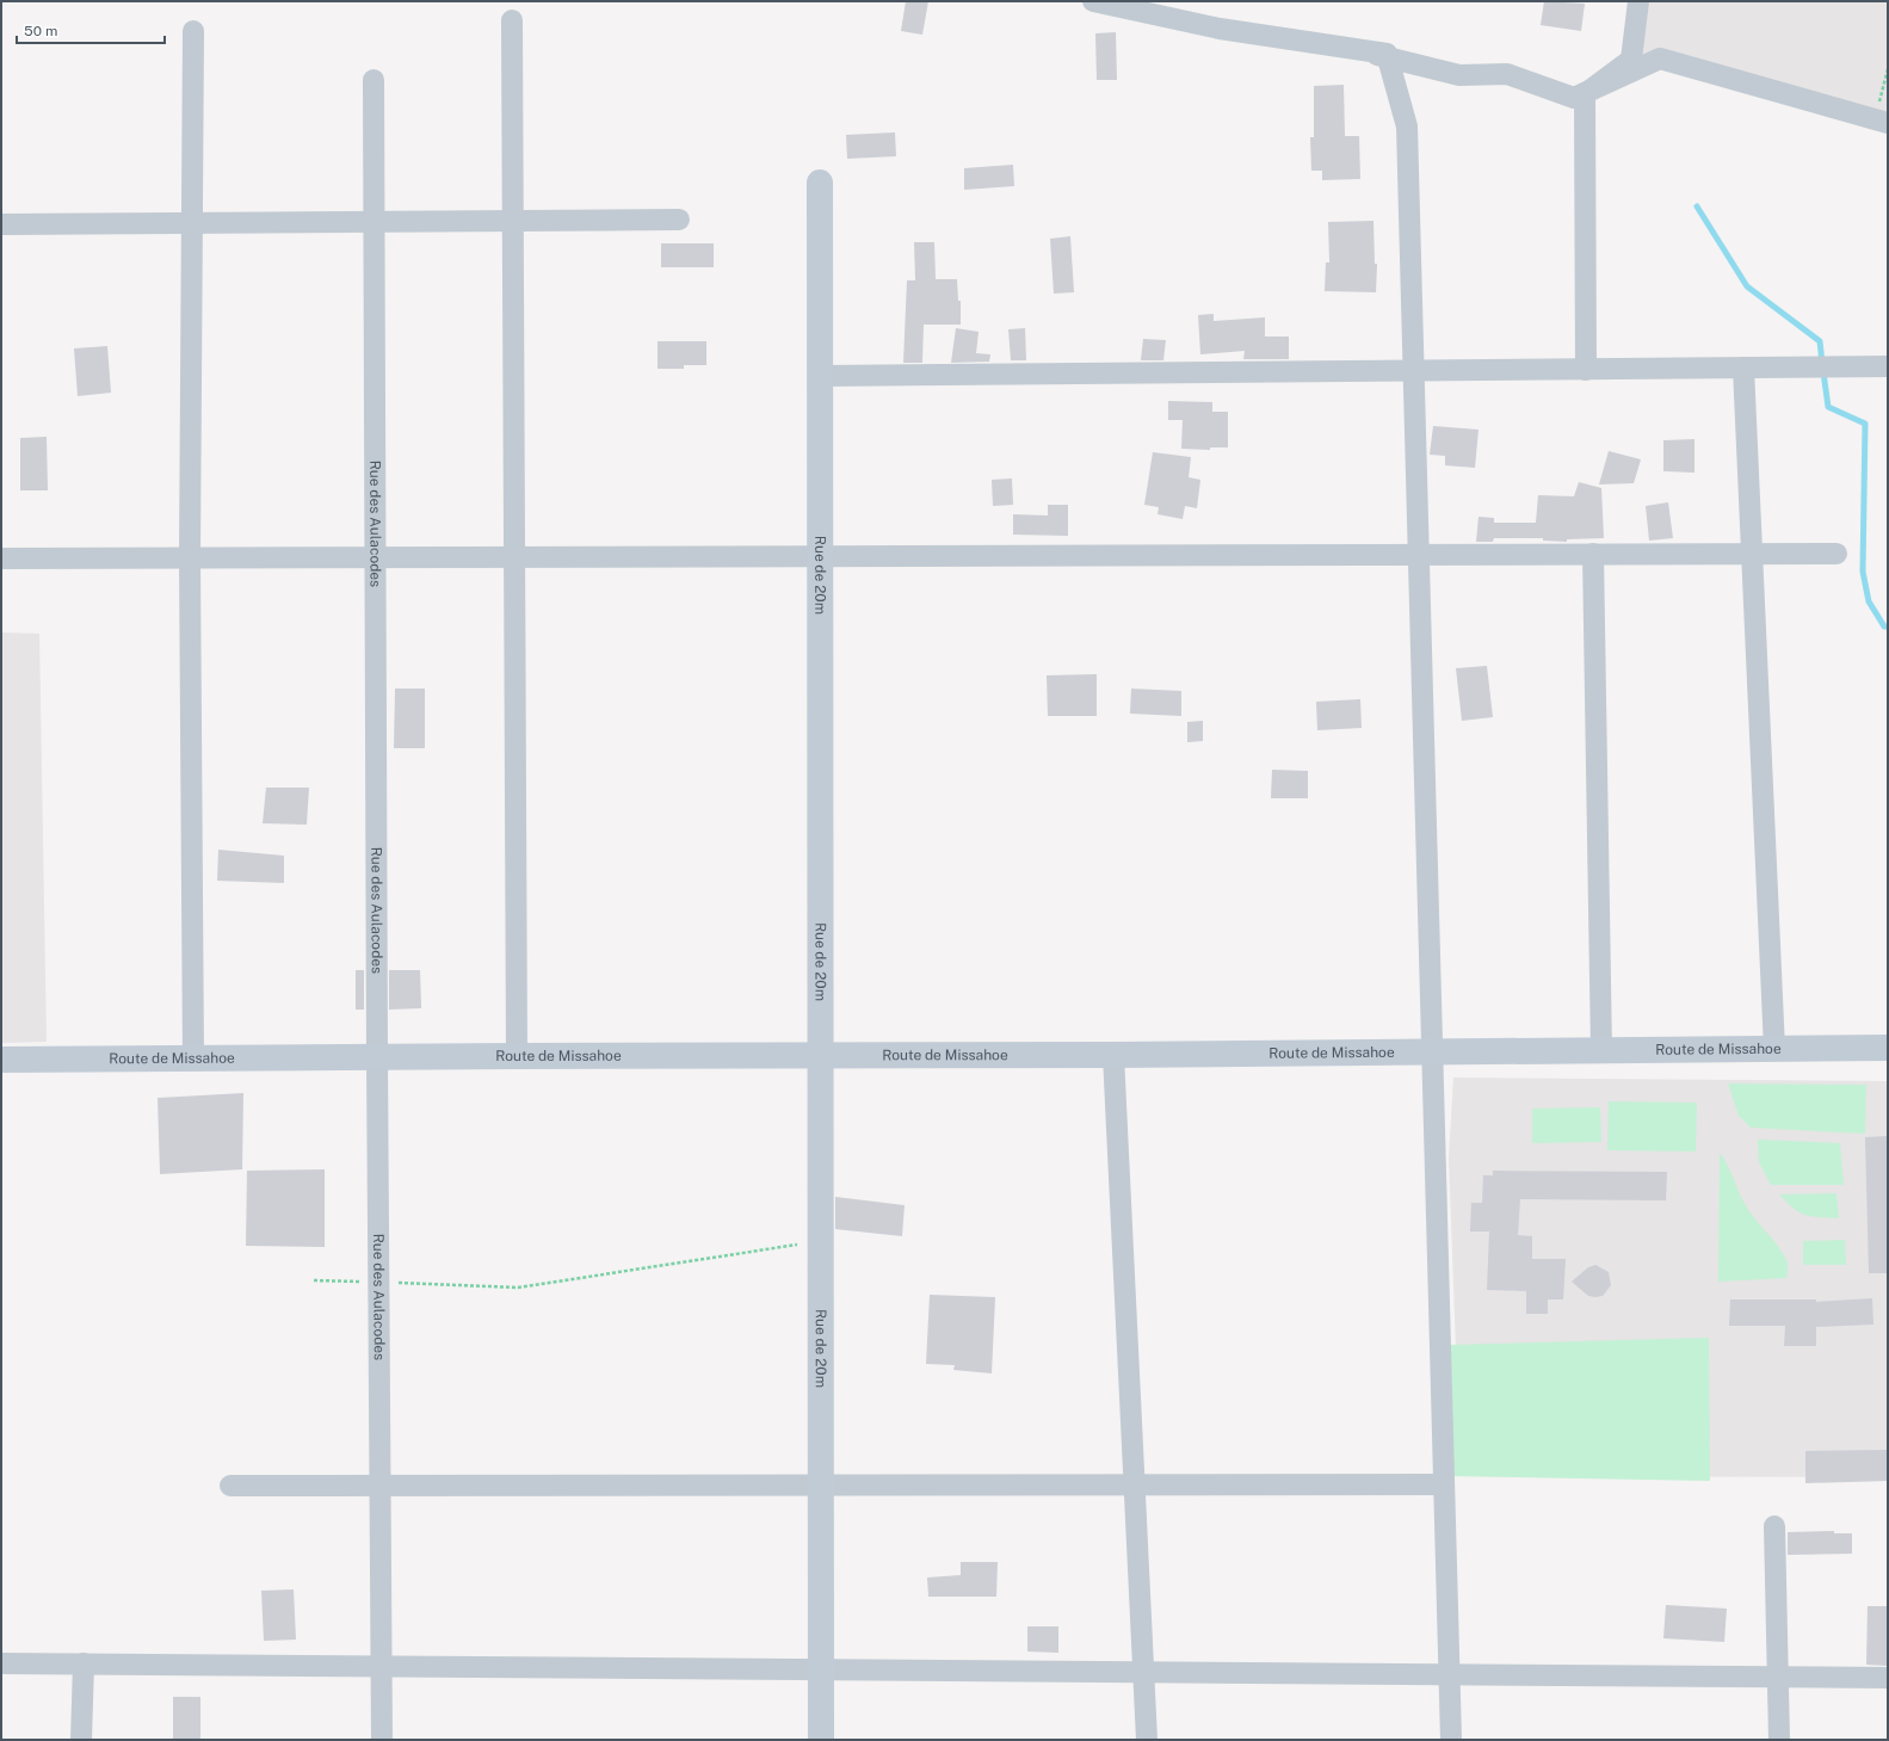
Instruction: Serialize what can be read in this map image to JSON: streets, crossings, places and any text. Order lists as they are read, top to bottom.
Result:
{
  "streets": {
    "main road": ["Rue de 20m", "Route de Missahoe"],
    "street": ["Rue des Aulacodes"]
  },
  "crossings": [
    ["Rue des Aulacodes", "Route de Missahoe"],
    ["Rue de 20m", "Route de Missahoe"]
  ],
  "scale_bar": "50 m"
}
